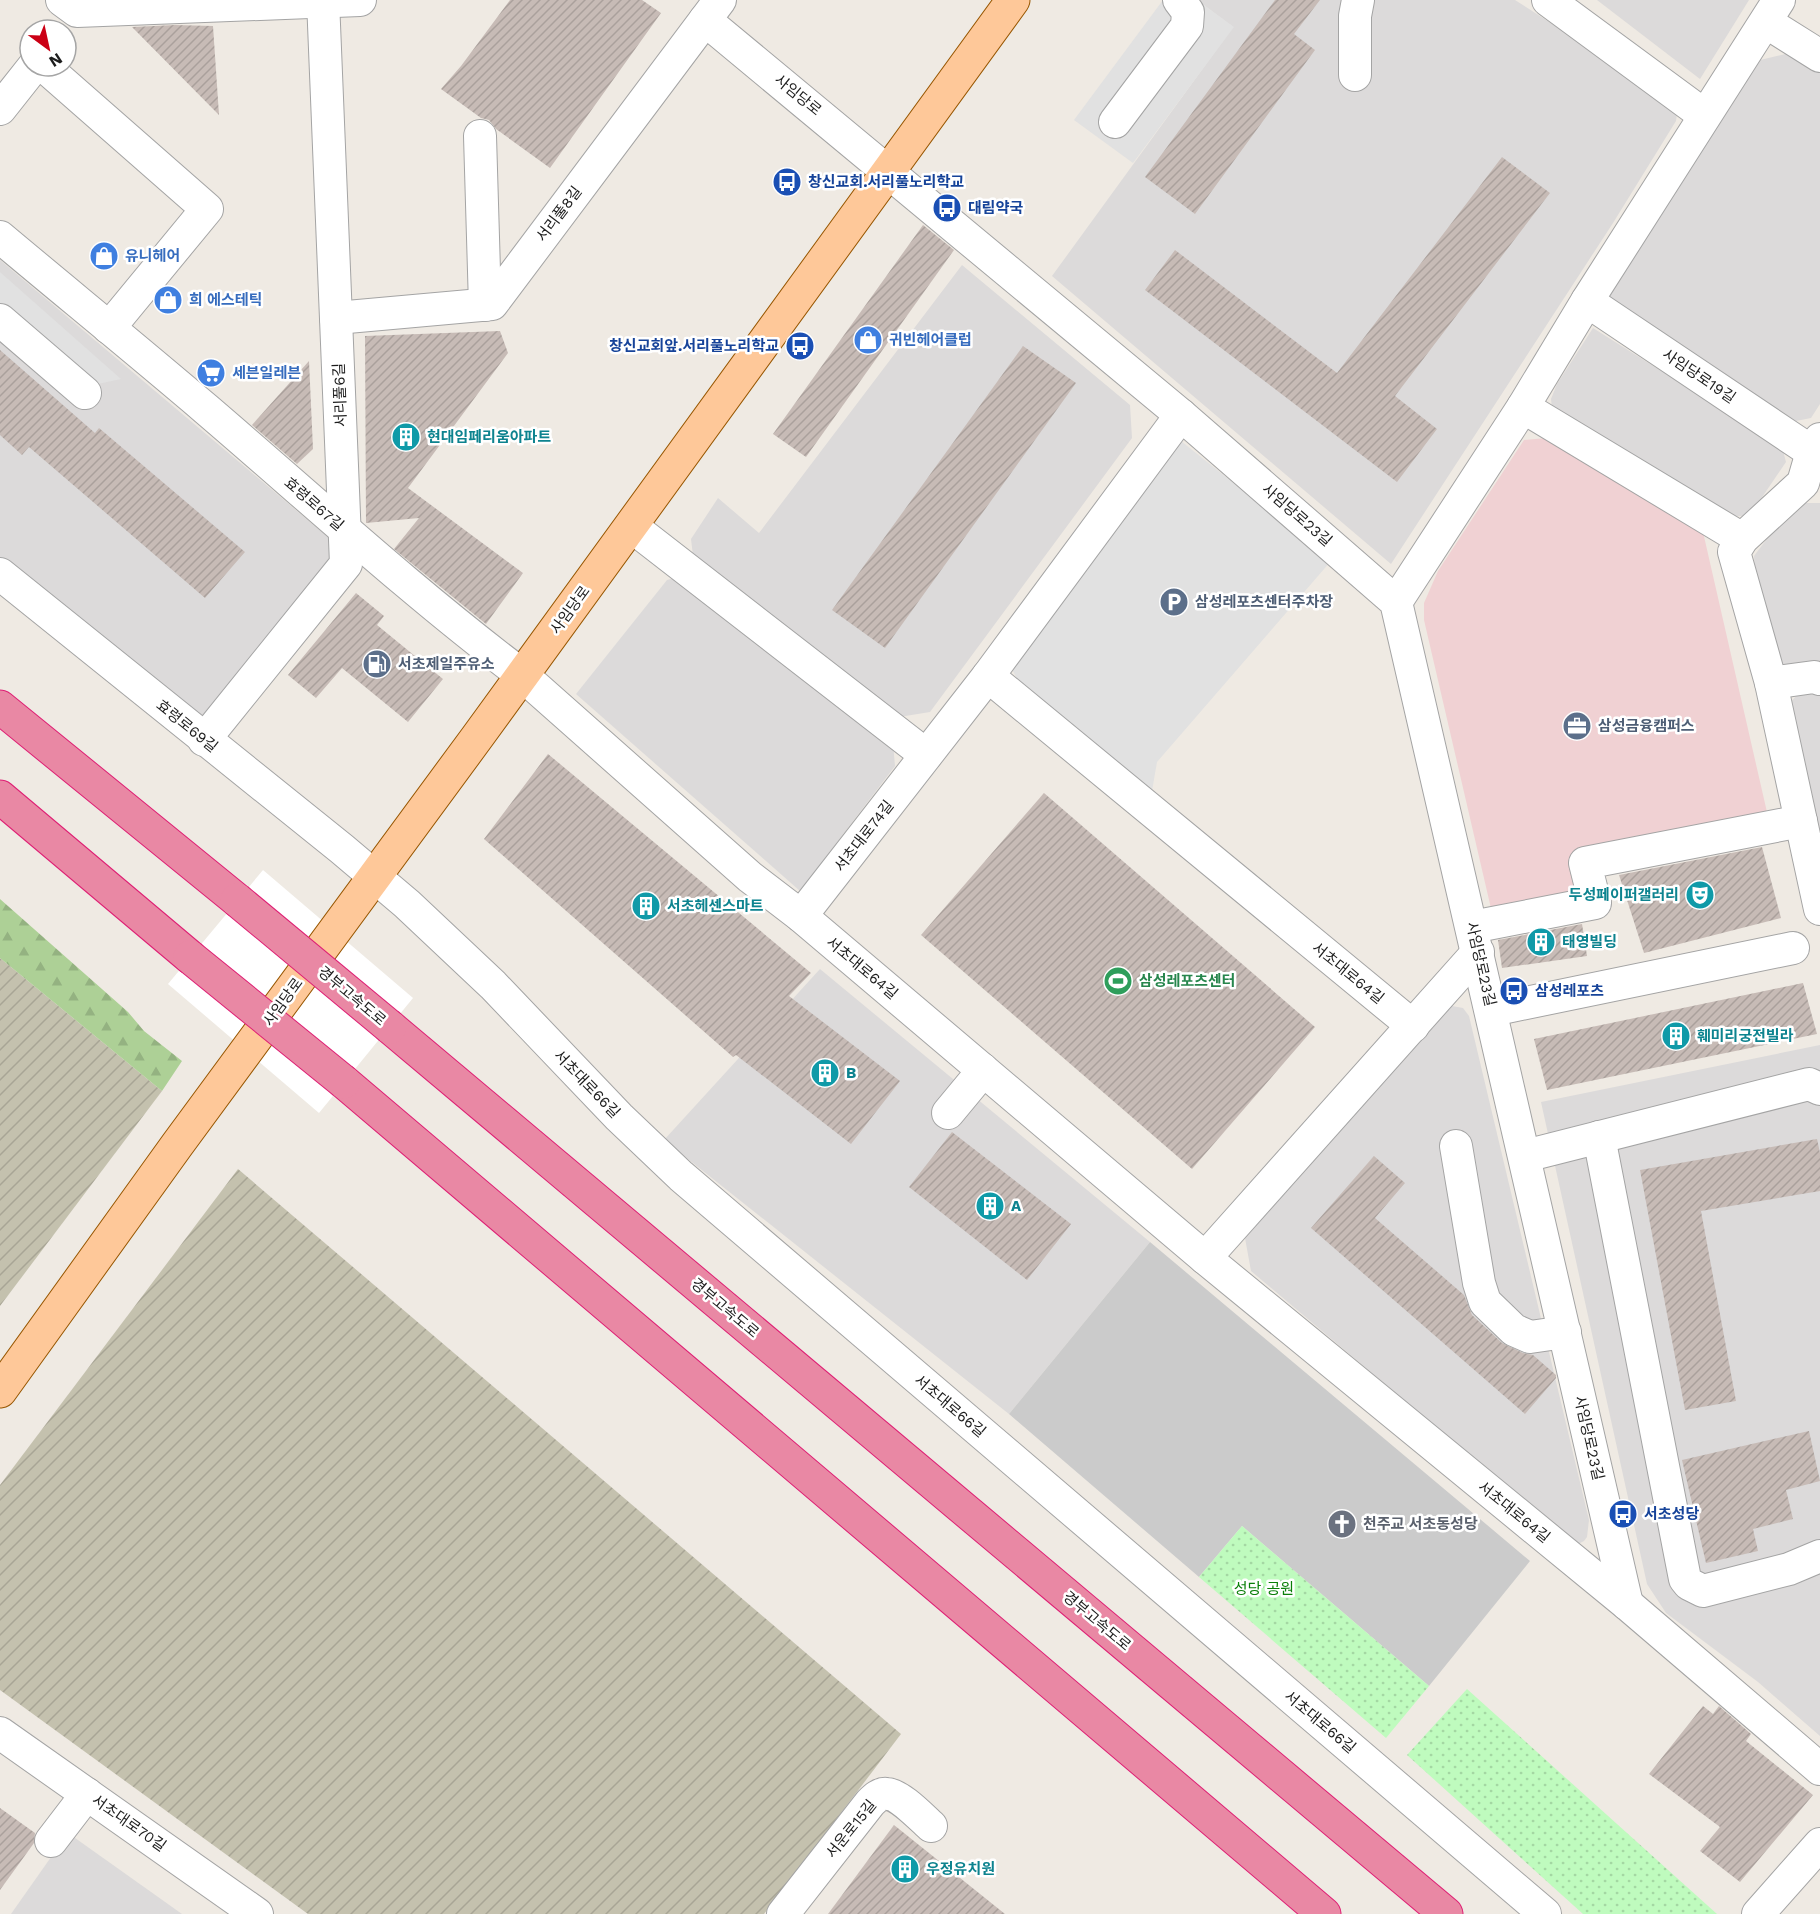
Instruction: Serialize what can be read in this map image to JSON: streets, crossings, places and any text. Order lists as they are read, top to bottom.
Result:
{
  "streets": {
    "highway": ["경부고속도로"],
    "main road": ["사임당로"],
    "street": [
      "서리풀8길",
      "사임당로19길",
      "서리풀6길",
      "효령로67길",
      "사임당로23길",
      "효령로69길",
      "서초대로74길",
      "서초대로64길",
      "서초대로66길",
      "서초대로70길",
      "서운로15길"
    ]
  },
  "crossings": [
    ["사임당로", "서리풀8길"],
    ["사임당로", "효령로67길"],
    ["사임당로", "사임당로23길"],
    ["사임당로", "효령로69길"],
    ["사임당로", "서초대로64길"],
    ["사임당로", "서초대로66길"],
    ["서리풀6길", "효령로67길"],
    ["서리풀6길", "효령로69길"],
    ["효령로67길", "서초대로64길"],
    ["사임당로23길", "서초대로64길"],
    ["효령로69길", "서초대로66길"],
    ["서초대로74길", "서초대로64길"]
  ],
  "parks": ["성당 공원"],
  "places": {
    "bus stop": [
      "창신교회.서리풀노리학교",
      "대림약국",
      "창신교회앞.서리풀노리학교",
      "삼성레포츠",
      "서초성당"
    ],
    "shop": ["유니헤어", "희 에스테틱", "귀빈헤어클럽"],
    "supermarket": ["세븐일레븐"],
    "building": [
      "현대임페리움아파트",
      "서초헤센스마트",
      "태영빌딩",
      "훼미리궁전빌라",
      "B",
      "A",
      "우정유치원"
    ],
    "parking": ["삼성레포츠센터주차장"],
    "fuel station": ["서초제일주유소"],
    "office": ["삼성금융캠퍼스"],
    "theatre": ["두성페이퍼갤러리"],
    "sports": ["삼성레포츠센터"],
    "church": ["천주교 서초동성당"]
  },
  "north": "bottom right"
}
